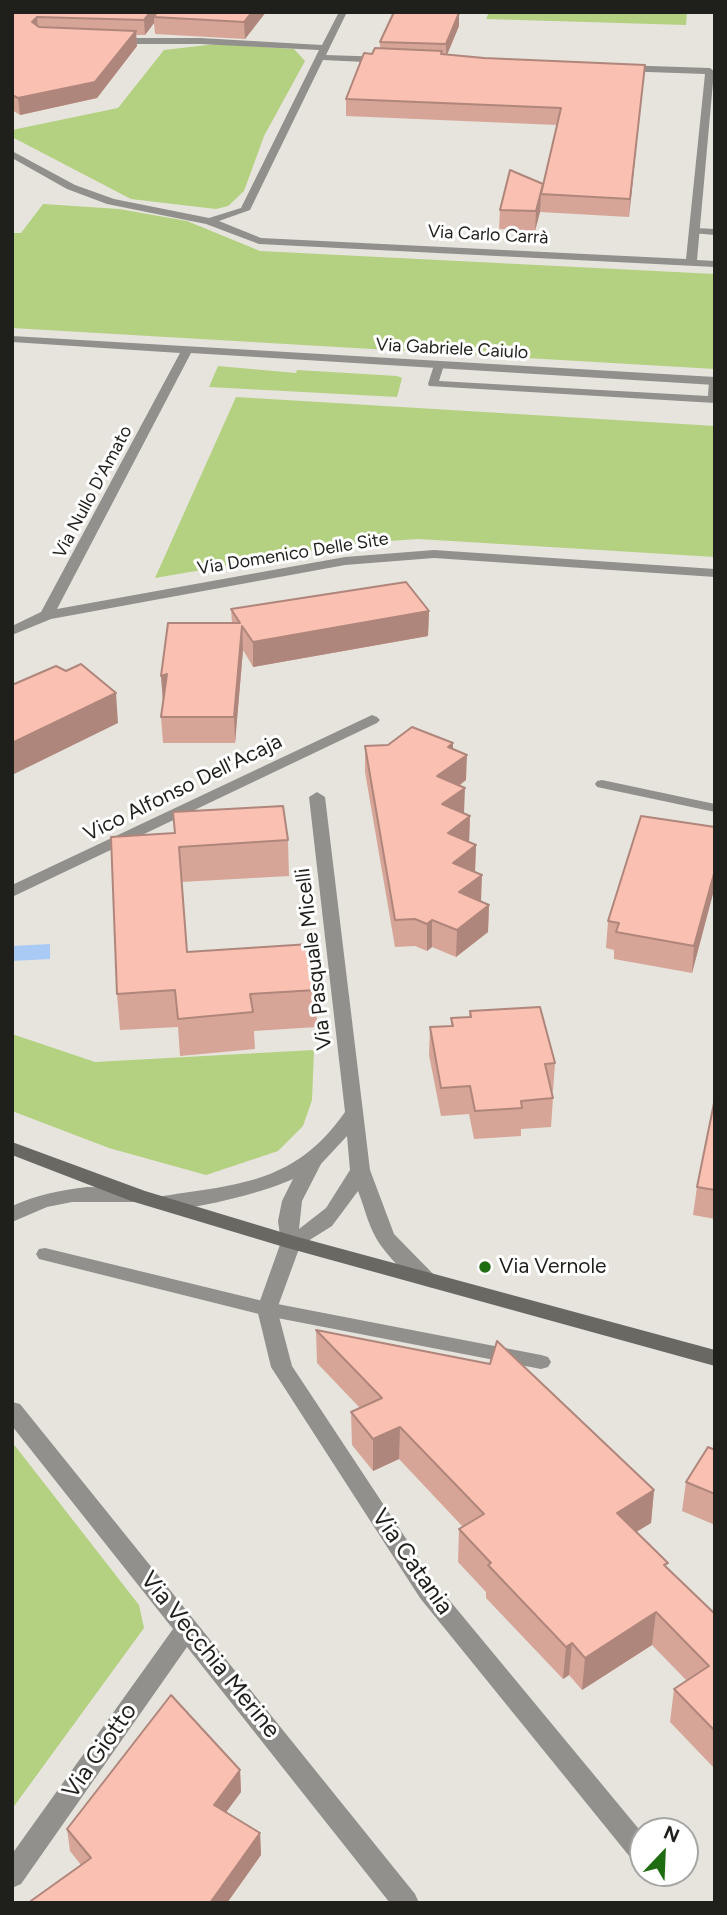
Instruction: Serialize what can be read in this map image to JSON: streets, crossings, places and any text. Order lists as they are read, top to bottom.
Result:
{
  "streets": {
    "street": [
      "Via Carlo Carrà",
      "Via Gabriele Caiulo",
      "Via Nullo D'Amato",
      "Via Domenico Delle Site",
      "Vico Alfonso Dell'Acaja",
      "Via Pasquale Micelli",
      "Via Catania",
      "Via Vecchia Merine",
      "Via Giotto"
    ]
  },
  "crossings": [
    ["Via Gabriele Caiulo", "Via Nullo D'Amato"],
    ["Via Nullo D'Amato", "Via Domenico Delle Site"],
    ["Via Vecchia Merine", "Via Giotto"]
  ],
  "places": ["Via Vernole"],
  "north": "top right"
}
